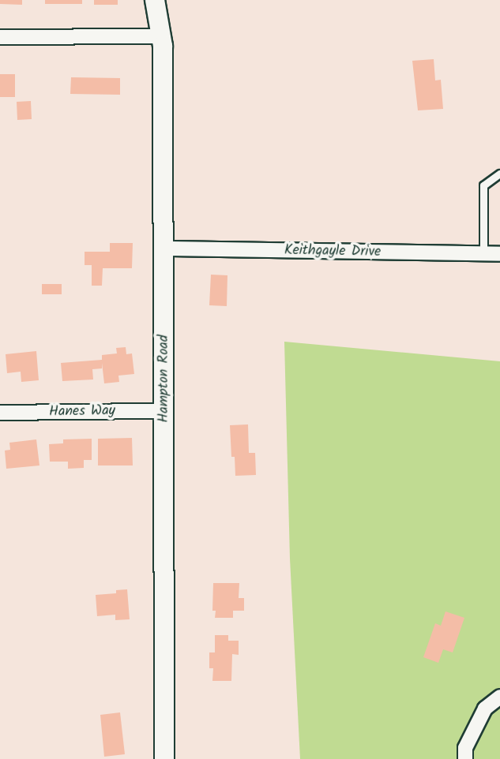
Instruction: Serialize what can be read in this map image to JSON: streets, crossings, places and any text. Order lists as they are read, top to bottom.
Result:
{
  "streets": {
    "main road": ["Hampton Road"],
    "street": ["Keithgayle Drive", "Hanes Way"]
  },
  "crossings": [
    ["Keithgayle Drive", "Hampton Road"],
    ["Hampton Road", "Hanes Way"]
  ]
}
